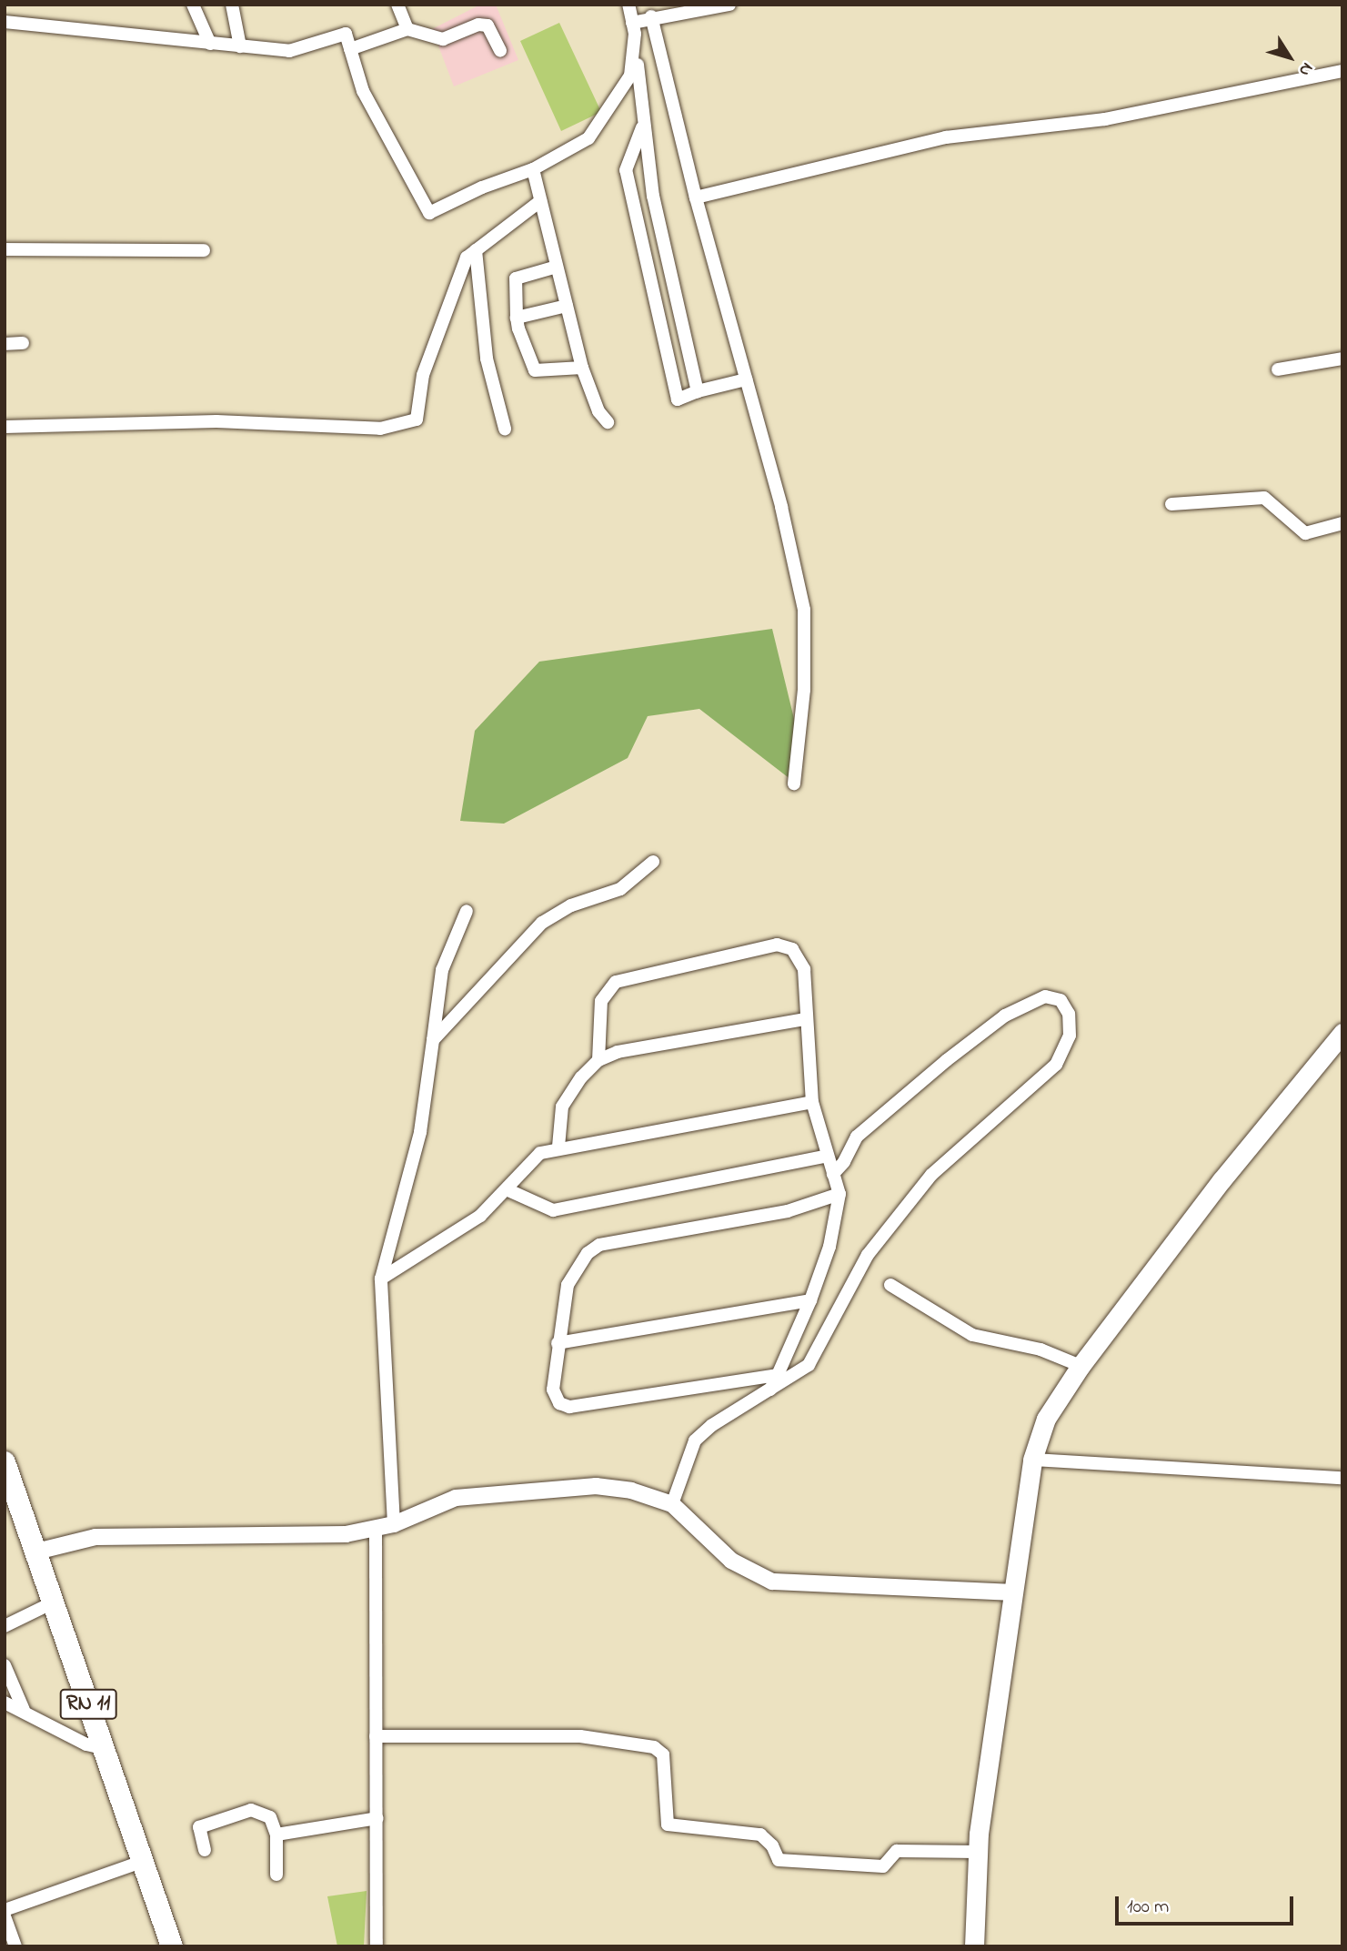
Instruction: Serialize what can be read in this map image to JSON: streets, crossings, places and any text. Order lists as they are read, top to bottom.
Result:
{
  "streets": {
    "highway": ["RN 11"]
  },
  "scale_bar": "100 m",
  "north": "bottom right"
}
